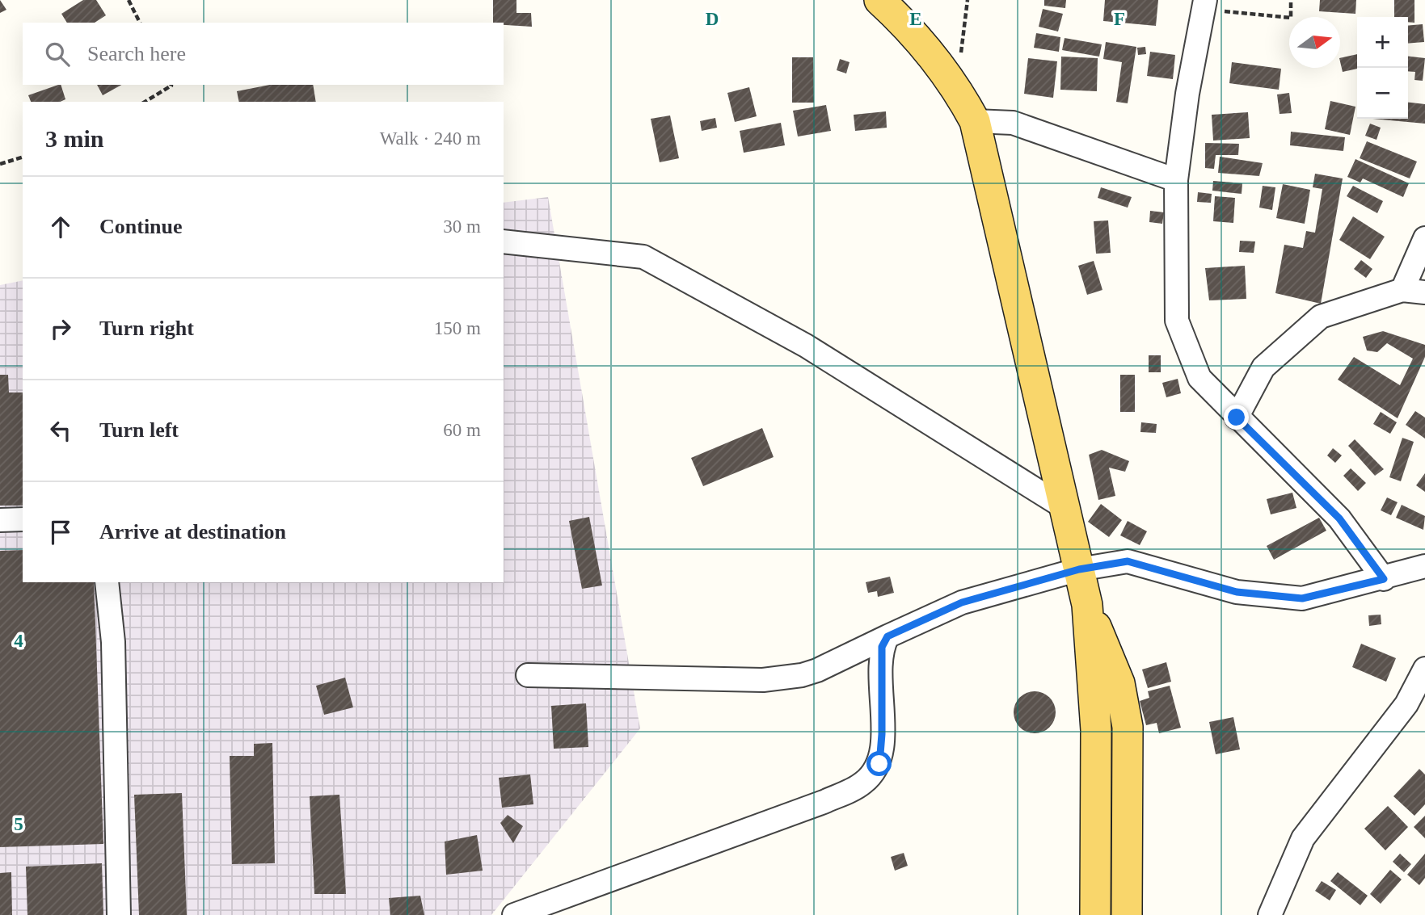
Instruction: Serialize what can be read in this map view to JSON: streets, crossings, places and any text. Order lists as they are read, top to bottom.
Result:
{
  "north": "right",
  "page": {
    "map_buttons": ["+", "−"],
    "search": "Search here",
    "heading": ["3 min", "Walk · 240 m"],
    "list": [
      ["Continue", "30 m"],
      ["Turn right", "150 m"],
      ["Turn left", "60 m"],
      "Arrive at destination"
    ]
  },
  "grid": {
    "columns": ["D", "E", "F"],
    "rows": ["4", "5"]
  }
}
